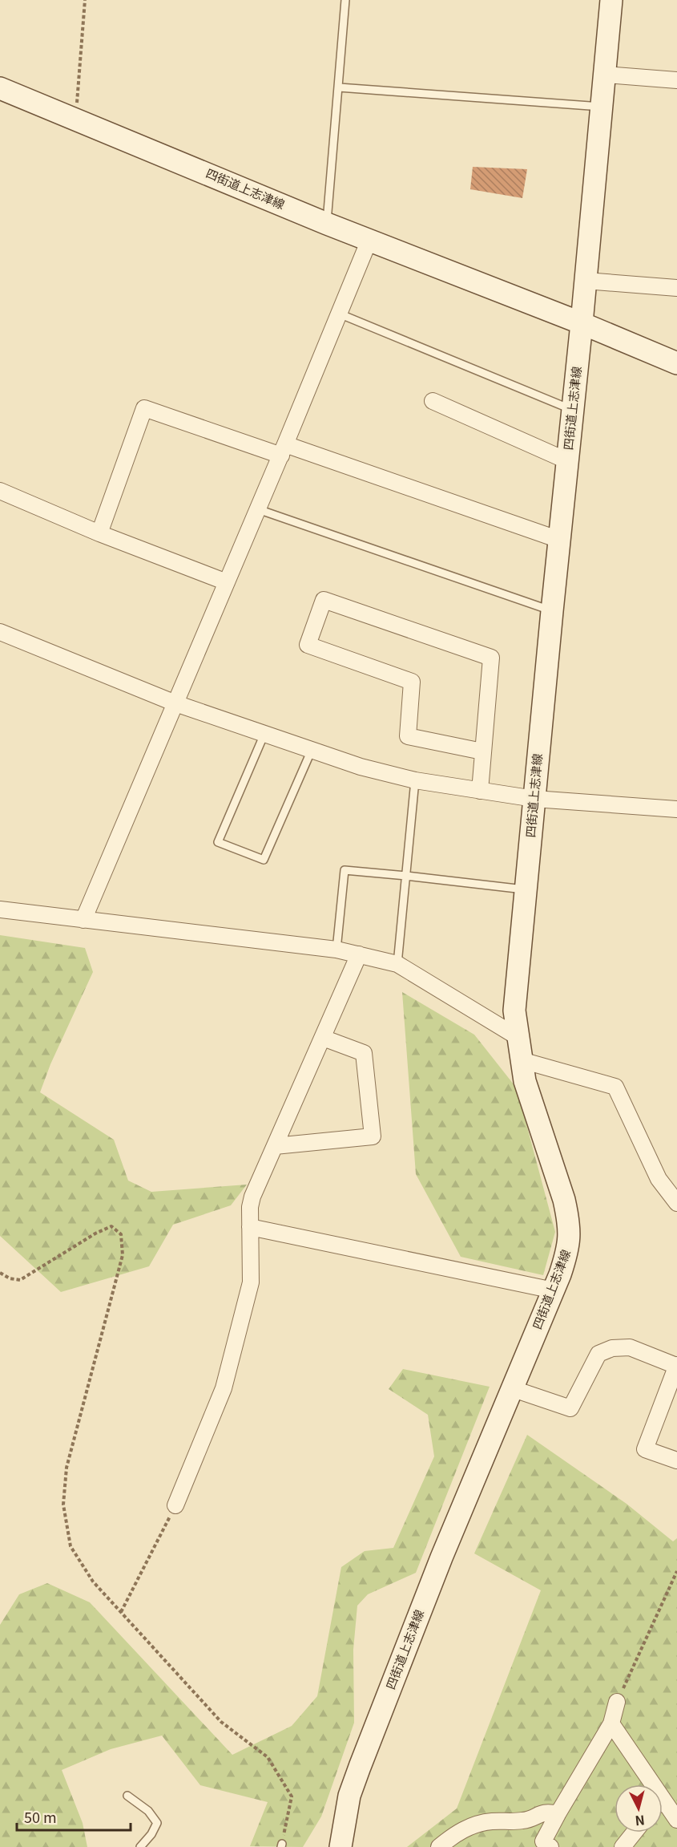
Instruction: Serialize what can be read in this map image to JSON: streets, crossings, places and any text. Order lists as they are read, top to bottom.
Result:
{
  "streets": {
    "main road": ["四街道上志津線"]
  },
  "scale_bar": "50 m",
  "north": "bottom"
}
